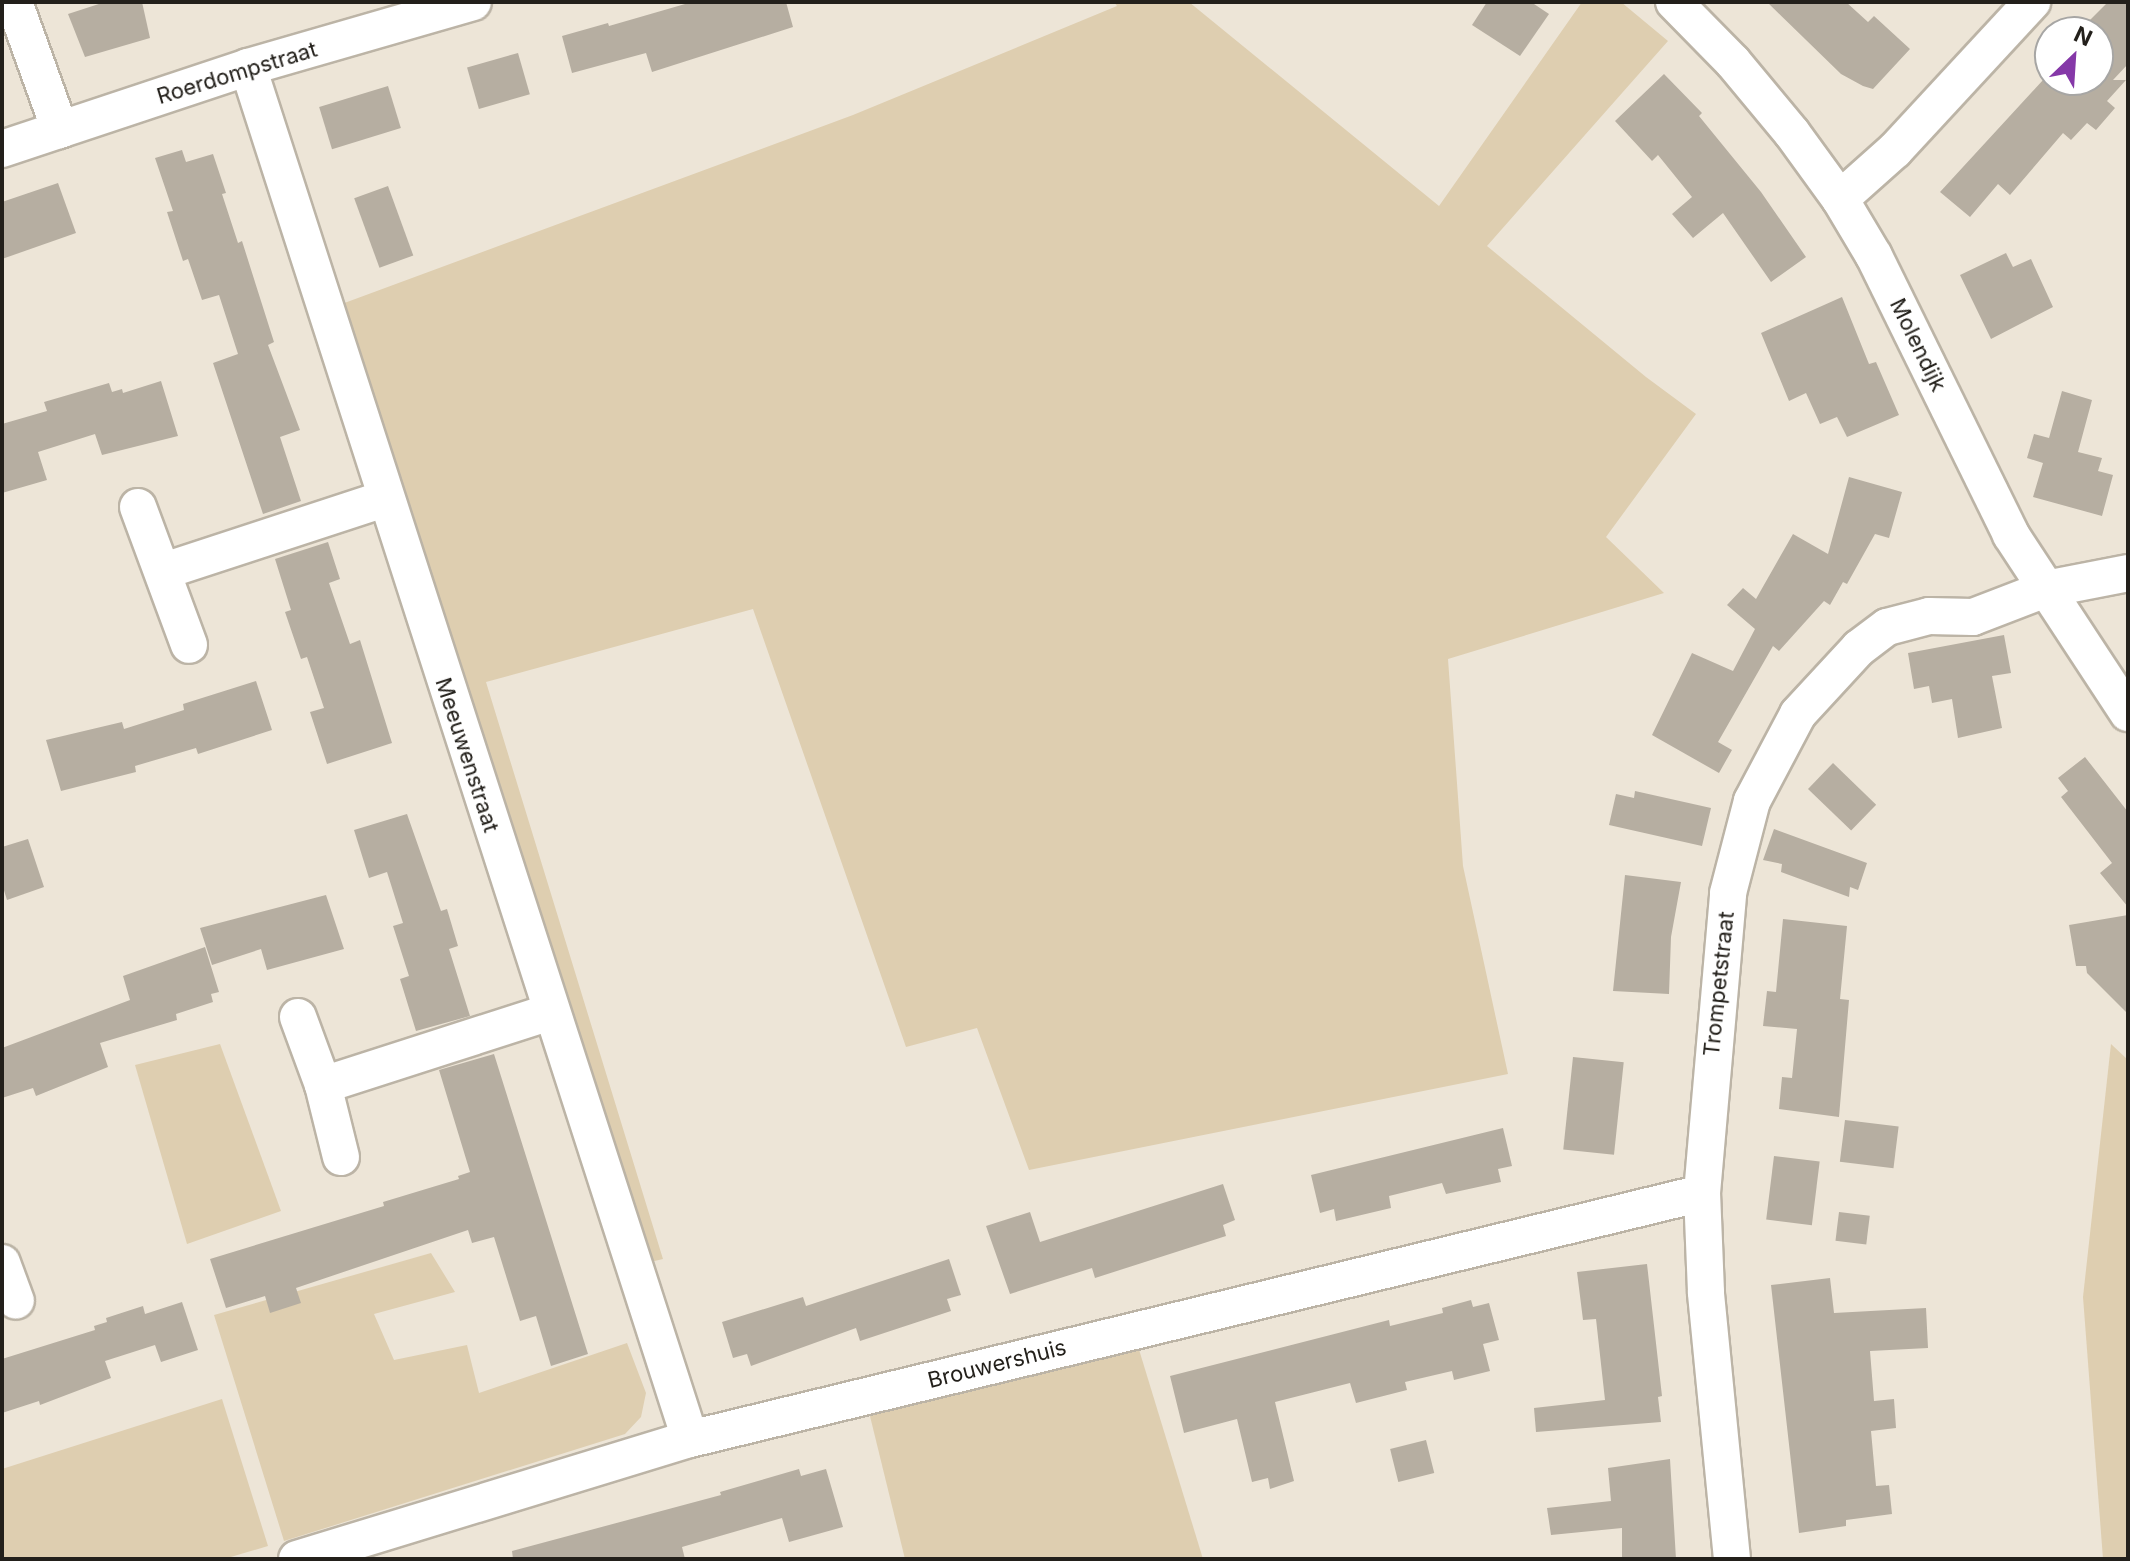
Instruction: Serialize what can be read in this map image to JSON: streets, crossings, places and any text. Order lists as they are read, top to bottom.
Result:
{
  "streets": {
    "street": [
      "Roerdompstraat",
      "Molendijk",
      "Meeuwenstraat",
      "Trompetstraat",
      "Brouwershuis"
    ]
  },
  "crossings": [
    ["Roerdompstraat", "Meeuwenstraat"],
    ["Molendijk", "Trompetstraat"],
    ["Meeuwenstraat", "Brouwershuis"],
    ["Trompetstraat", "Brouwershuis"]
  ],
  "north": "top right"
}
